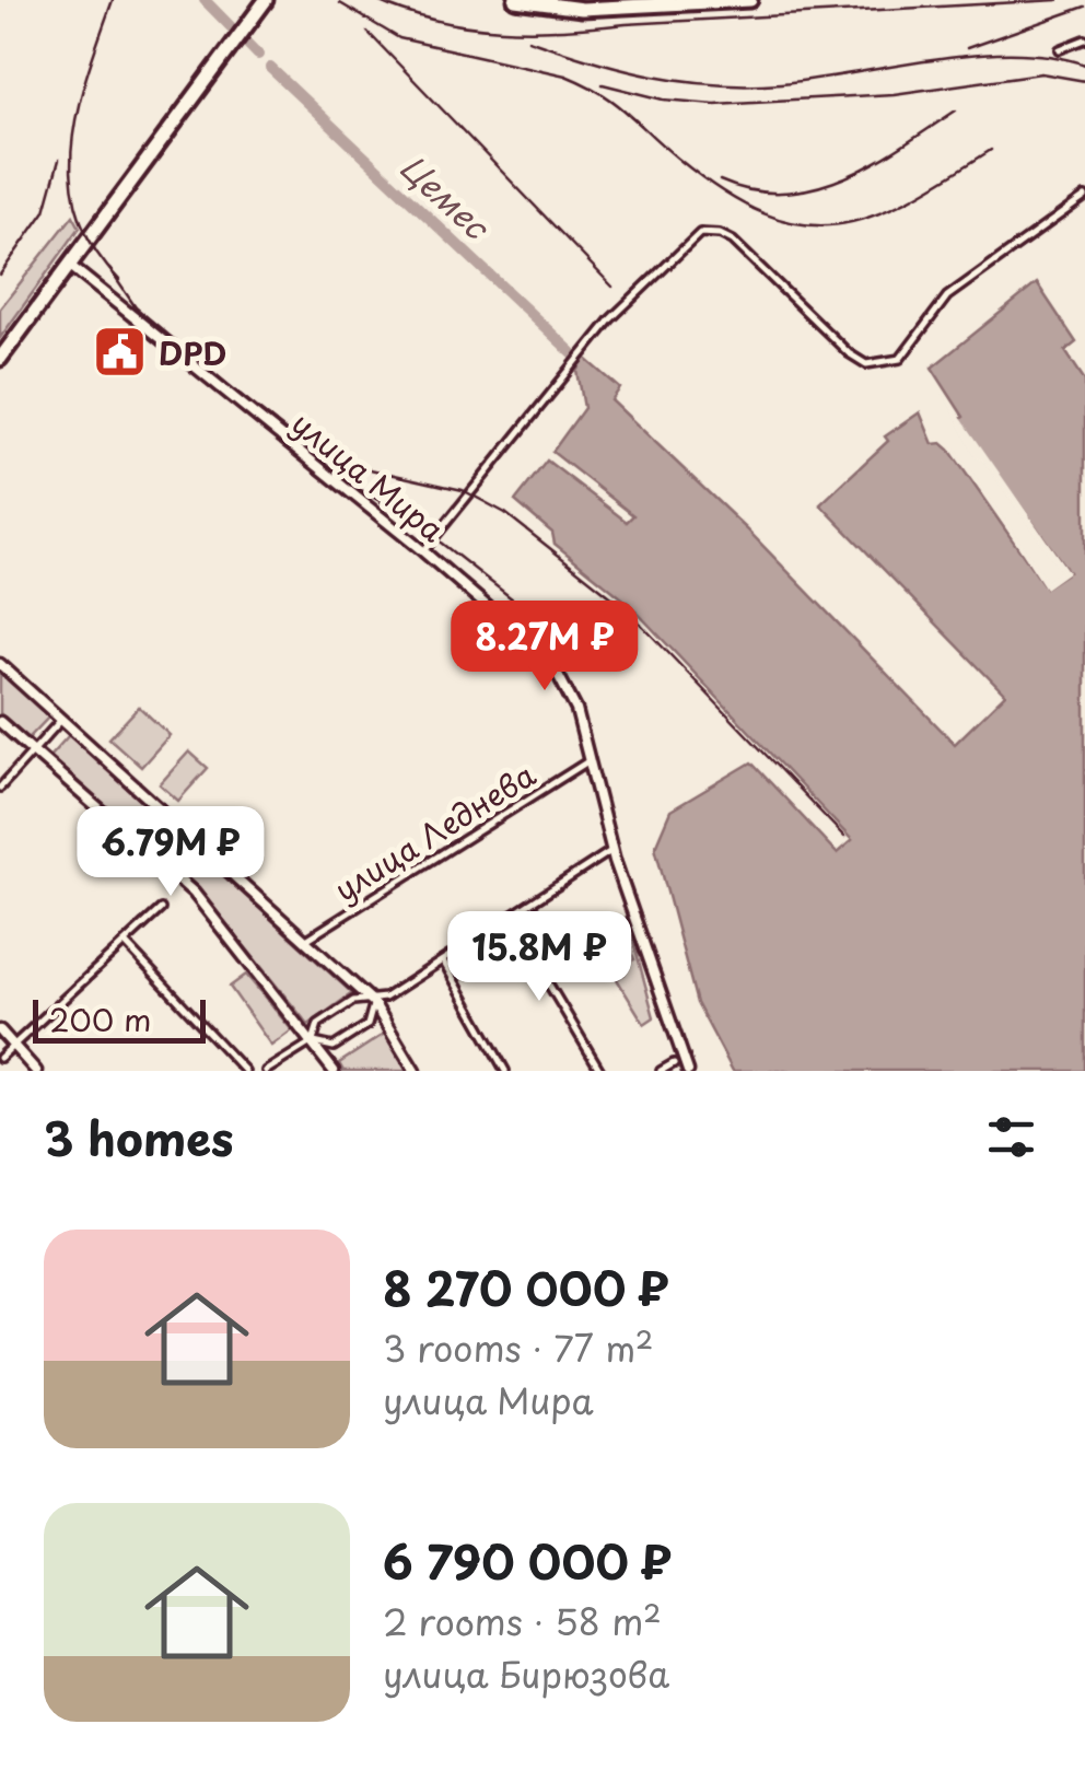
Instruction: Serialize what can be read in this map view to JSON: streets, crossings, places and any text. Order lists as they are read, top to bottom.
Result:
{
  "streets": {
    "street": ["улица Мира", "улица Леднева"]
  },
  "crossings": [
    ["улица Мира", "улица Леднева"]
  ],
  "water": ["Цемес"],
  "places": {
    "public building": ["DPD"]
  },
  "scale_bar": "200 m",
  "page": {
    "price": ["8.27M ₽", "6.79M ₽", "15.8M ₽"],
    "scale": "200 m",
    "heading": "3 homes",
    "list": [
      {
        "name": "8 270 000 ₽",
        "note": "3 rooms · 77 m² · улица Мира"
      },
      {
        "name": "6 790 000 ₽",
        "note": "2 rooms · 58 m² · улица Бирюзова"
      }
    ]
  }
}
